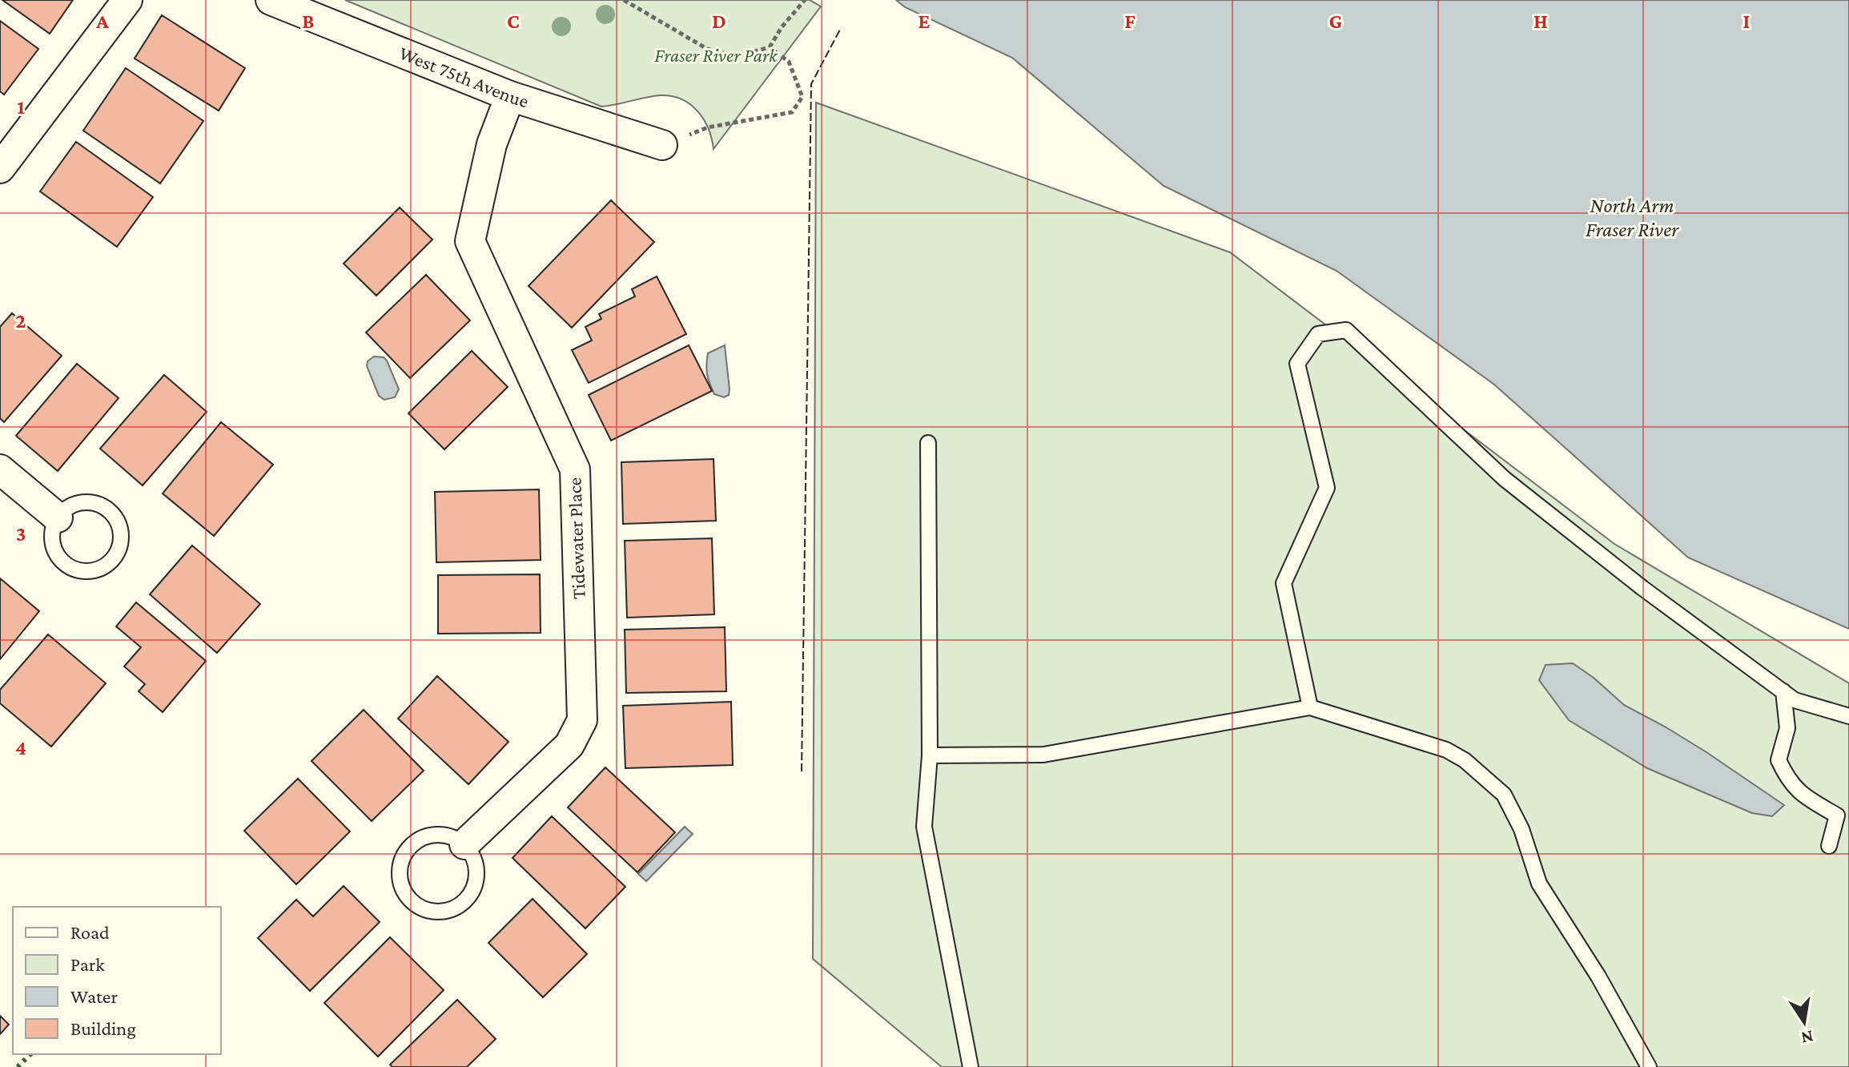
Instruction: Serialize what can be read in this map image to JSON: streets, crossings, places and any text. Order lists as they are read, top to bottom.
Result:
{
  "streets": {
    "street": ["West 75th Avenue", "Tidewater Place"]
  },
  "crossings": [
    ["West 75th Avenue", "Tidewater Place"]
  ],
  "water": ["North Arm Fraser River"],
  "parks": ["Fraser River Park"],
  "legend": [
    "Road",
    "Park",
    "Water",
    "Building"
  ],
  "north": "bottom",
  "grid": {
    "columns": [
      "A",
      "B",
      "C",
      "D",
      "E",
      "F",
      "G",
      "H",
      "I"
    ],
    "rows": [
      "1",
      "2",
      "3",
      "4"
    ]
  }
}
